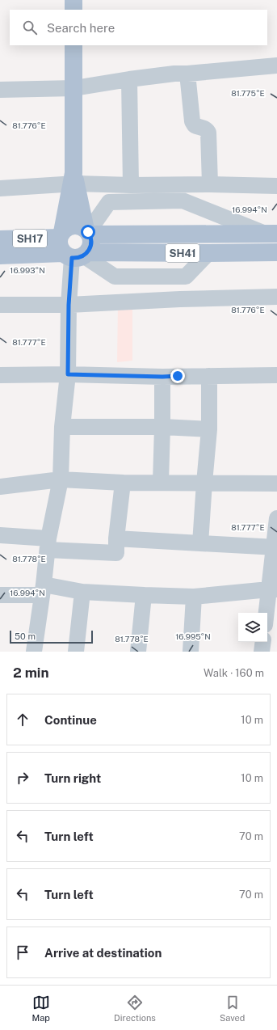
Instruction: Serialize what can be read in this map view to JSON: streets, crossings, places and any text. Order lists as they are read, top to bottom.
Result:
{
  "streets": {
    "main road": ["SH17", "SH41"]
  },
  "crossings": [
    ["SH17", "SH41"]
  ],
  "scale_bar": "50 m",
  "page": {
    "search": "Search here",
    "scale": "50 m",
    "heading": ["2 min", "Walk · 160 m"],
    "list": [
      ["Continue", "10 m"],
      ["Turn right", "10 m"],
      ["Turn left", "70 m"],
      ["Turn left", "70 m"],
      "Arrive at destination"
    ],
    "nav": ["Map", "Directions", "Saved"]
  },
  "coordinates": [
    "81.775°E",
    "81.776°E",
    "16.994°N",
    "16.993°N",
    "81.777°E",
    "81.778°E",
    "16.995°N"
  ]
}
